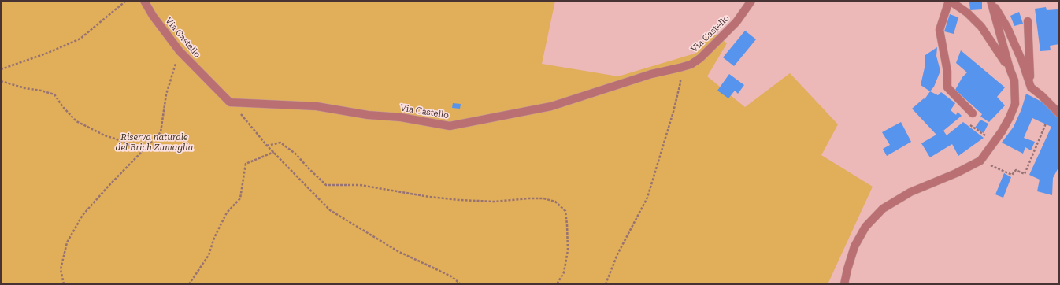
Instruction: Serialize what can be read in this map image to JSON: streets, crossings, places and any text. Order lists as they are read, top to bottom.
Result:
{
  "streets": {
    "street": ["Via Castello"]
  },
  "parks": ["Riserva naturale del Brich Zumaglia"]
}
